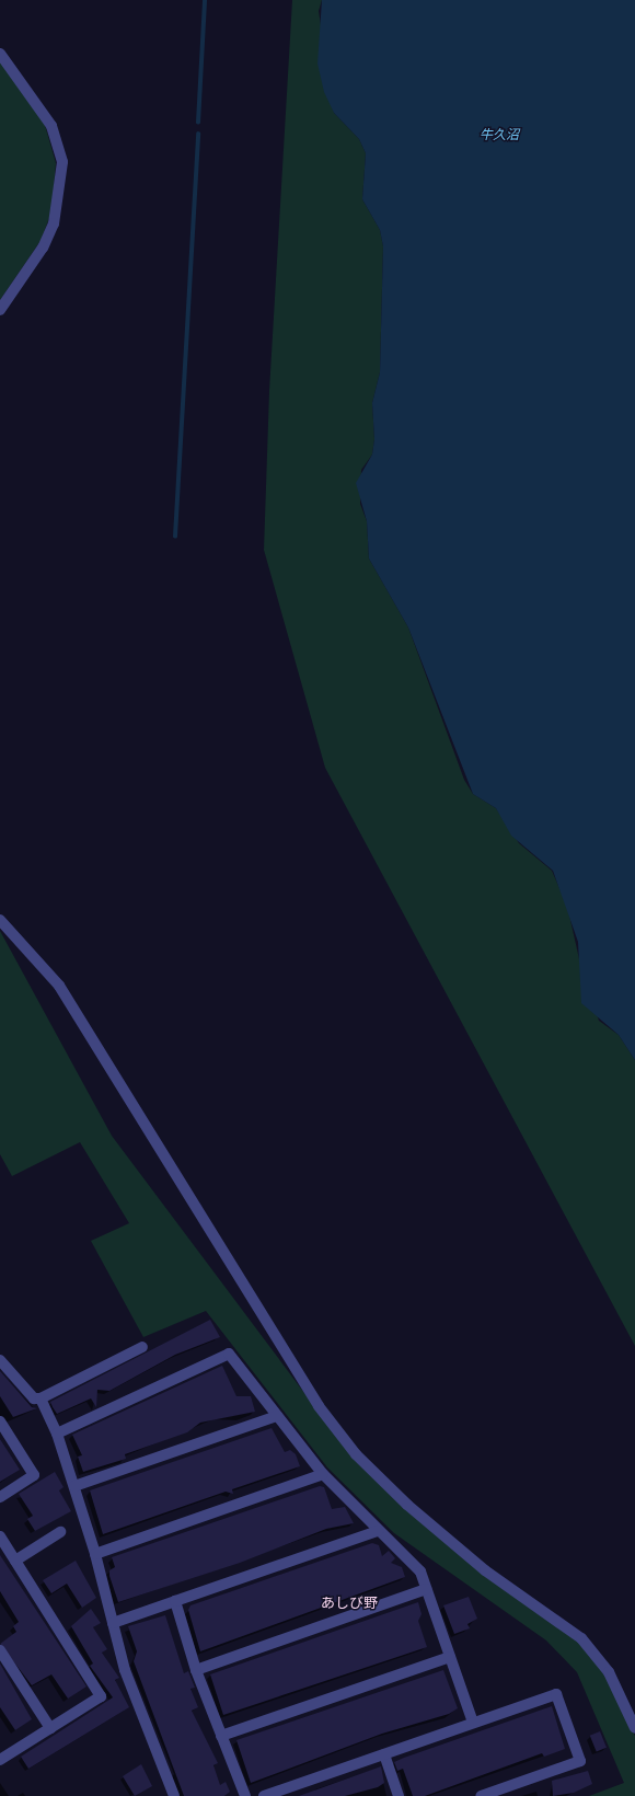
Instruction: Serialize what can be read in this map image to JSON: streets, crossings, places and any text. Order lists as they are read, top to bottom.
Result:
{
  "districts": ["あしび野"],
  "water": ["牛久沼"]
}
